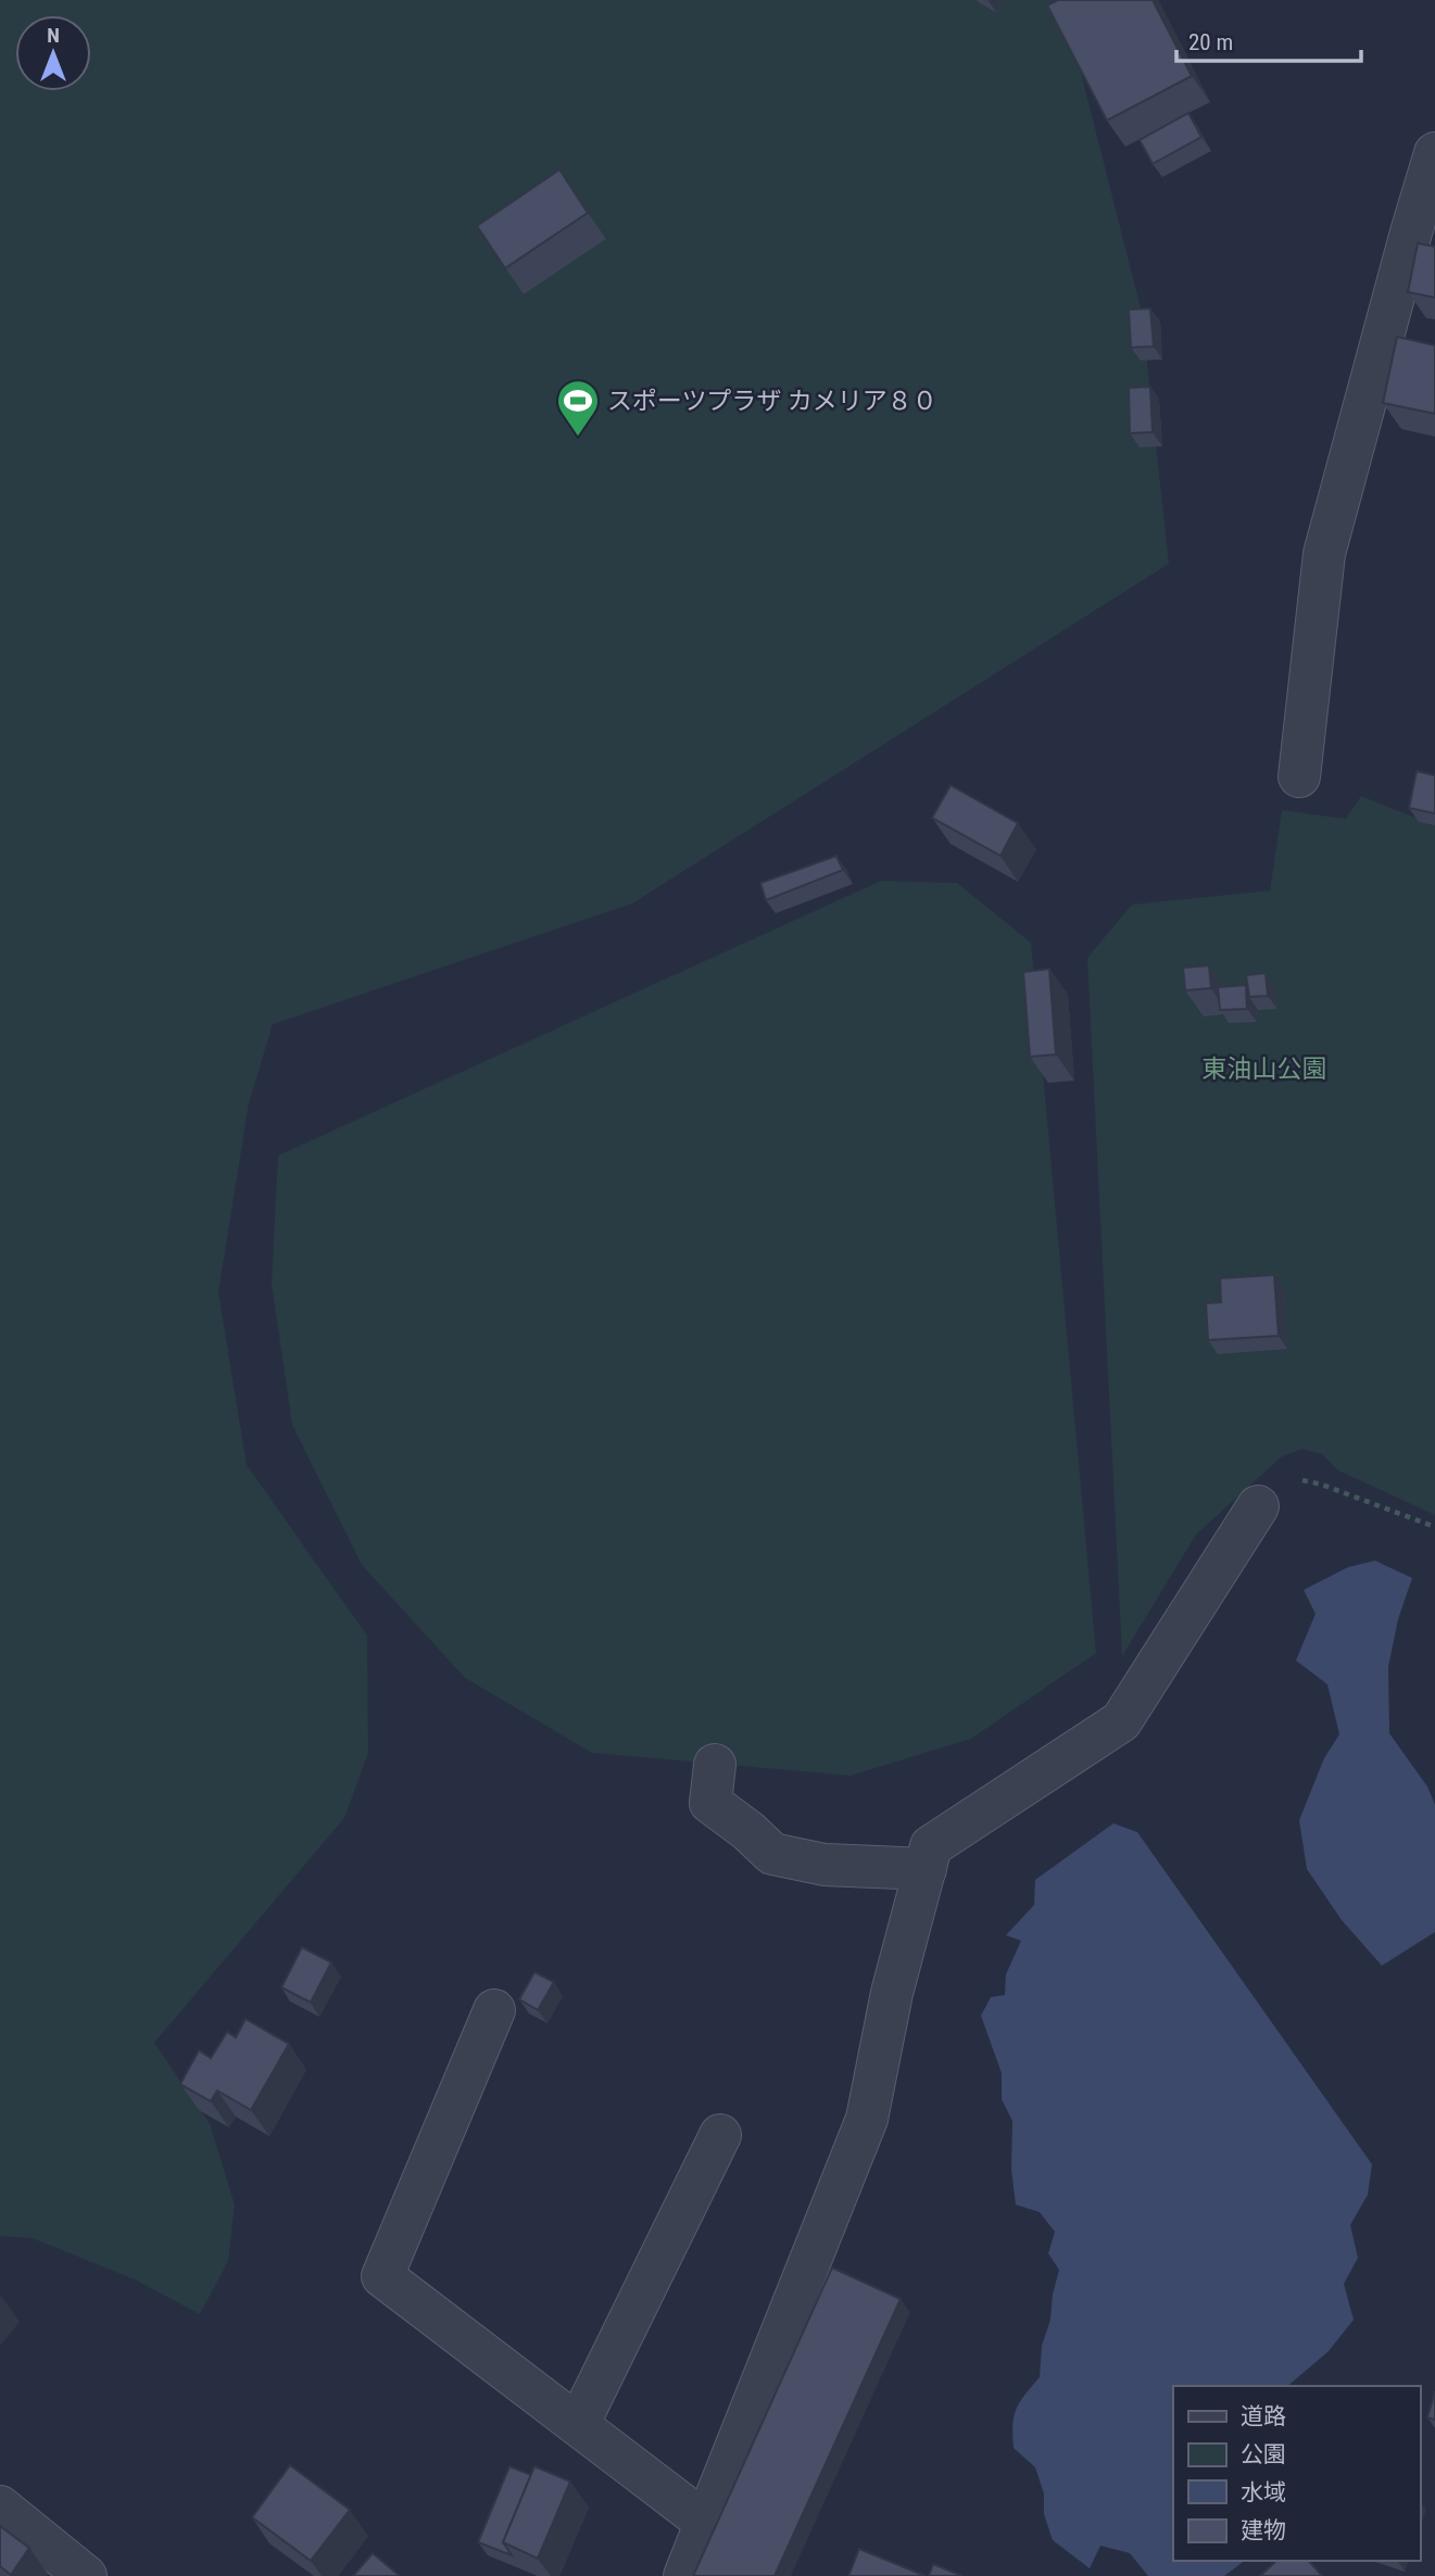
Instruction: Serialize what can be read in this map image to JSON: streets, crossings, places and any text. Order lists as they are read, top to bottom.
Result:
{
  "parks": ["東油山公園"],
  "places": {
    "sports": ["スポーツプラザ カメリア８０"]
  },
  "legend": [
    "道路",
    "公園",
    "水域",
    "建物"
  ],
  "scale_bar": "20 m",
  "north": "top"
}
